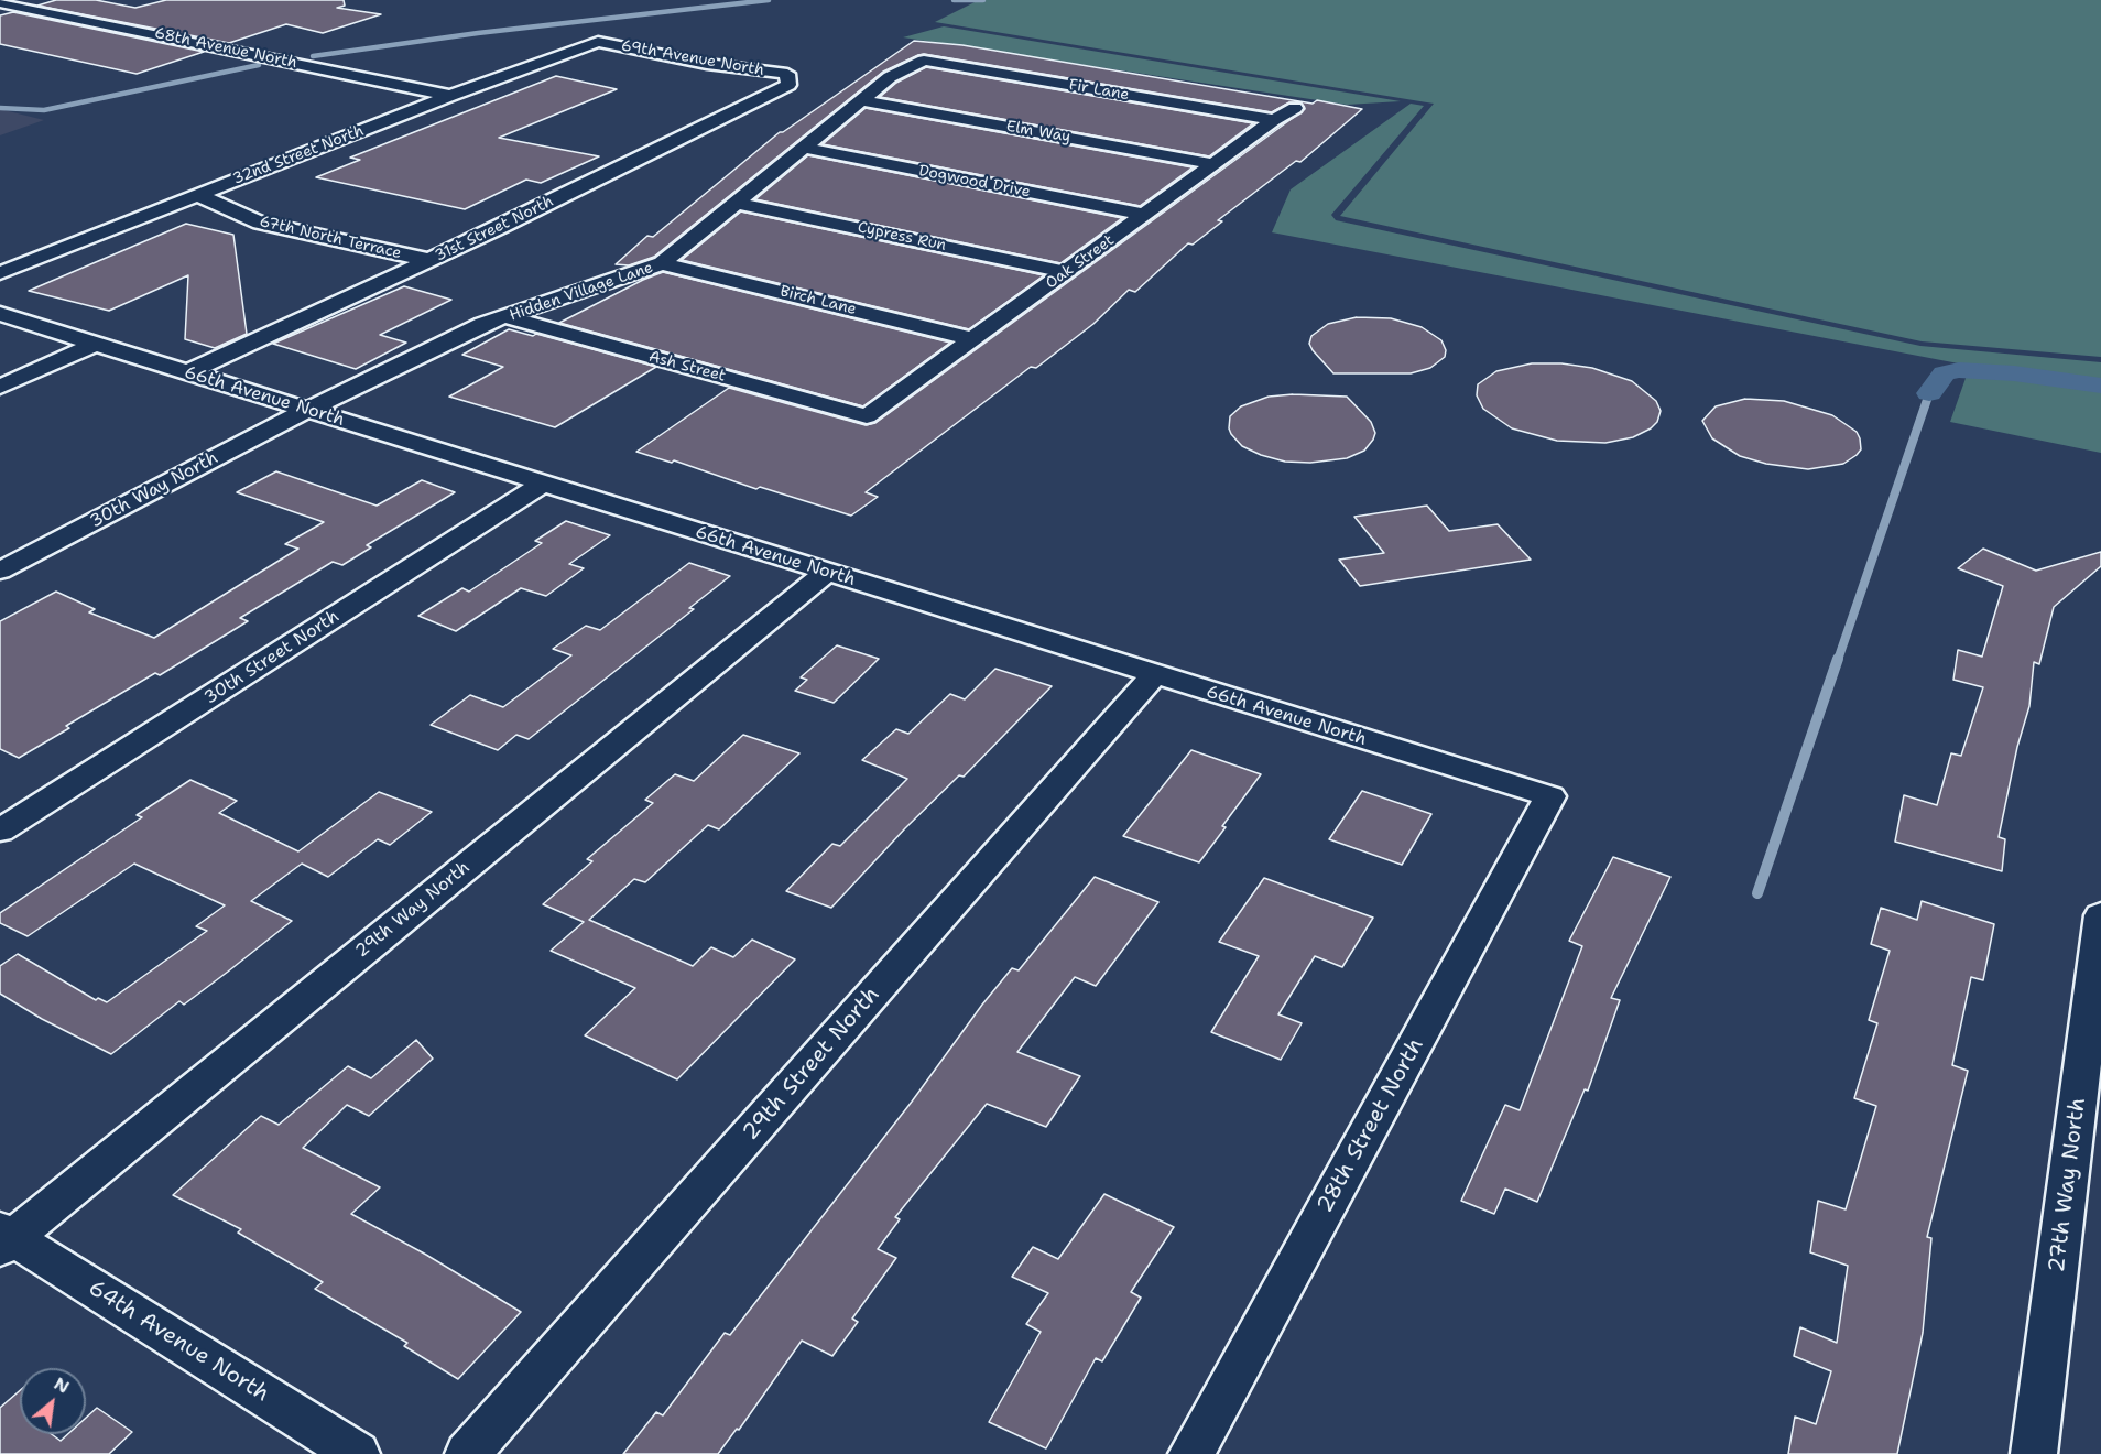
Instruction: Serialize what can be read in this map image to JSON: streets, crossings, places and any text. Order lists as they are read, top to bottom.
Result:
{
  "streets": {
    "street": [
      "68th Avenue North",
      "69th Avenue North",
      "Fir Lane",
      "Elm Way",
      "32nd Street North",
      "Dogwood Drive",
      "31st Street North",
      "Cypress Run",
      "67th North Terrace",
      "Oak Street",
      "Hidden Village Lane",
      "Birch Lane",
      "Ash Street",
      "66th Avenue North",
      "30th Way North",
      "30th Street North",
      "29th Way North",
      "29th Street North",
      "28th Street North",
      "27th Way North",
      "64th Avenue North"
    ]
  },
  "crossings": [
    ["68th Avenue North", "32nd Street North"],
    ["69th Avenue North", "32nd Street North"],
    ["69th Avenue North", "31st Street North"],
    ["Fir Lane", "Oak Street"],
    ["Fir Lane", "Hidden Village Lane"],
    ["Elm Way", "Oak Street"],
    ["Elm Way", "Hidden Village Lane"],
    ["32nd Street North", "67th North Terrace"],
    ["Dogwood Drive", "Oak Street"],
    ["Dogwood Drive", "Hidden Village Lane"],
    ["31st Street North", "67th North Terrace"],
    ["31st Street North", "66th Avenue North"],
    ["Cypress Run", "Oak Street"],
    ["Cypress Run", "Hidden Village Lane"],
    ["Oak Street", "Birch Lane"],
    ["Oak Street", "Ash Street"],
    ["Hidden Village Lane", "Birch Lane"],
    ["Hidden Village Lane", "Ash Street"],
    ["Hidden Village Lane", "66th Avenue North"],
    ["Hidden Village Lane", "30th Way North"],
    ["66th Avenue North", "30th Way North"],
    ["66th Avenue North", "30th Street North"],
    ["66th Avenue North", "29th Way North"],
    ["66th Avenue North", "29th Street North"],
    ["66th Avenue North", "28th Street North"],
    ["29th Way North", "64th Avenue North"]
  ],
  "north": "top right"
}
